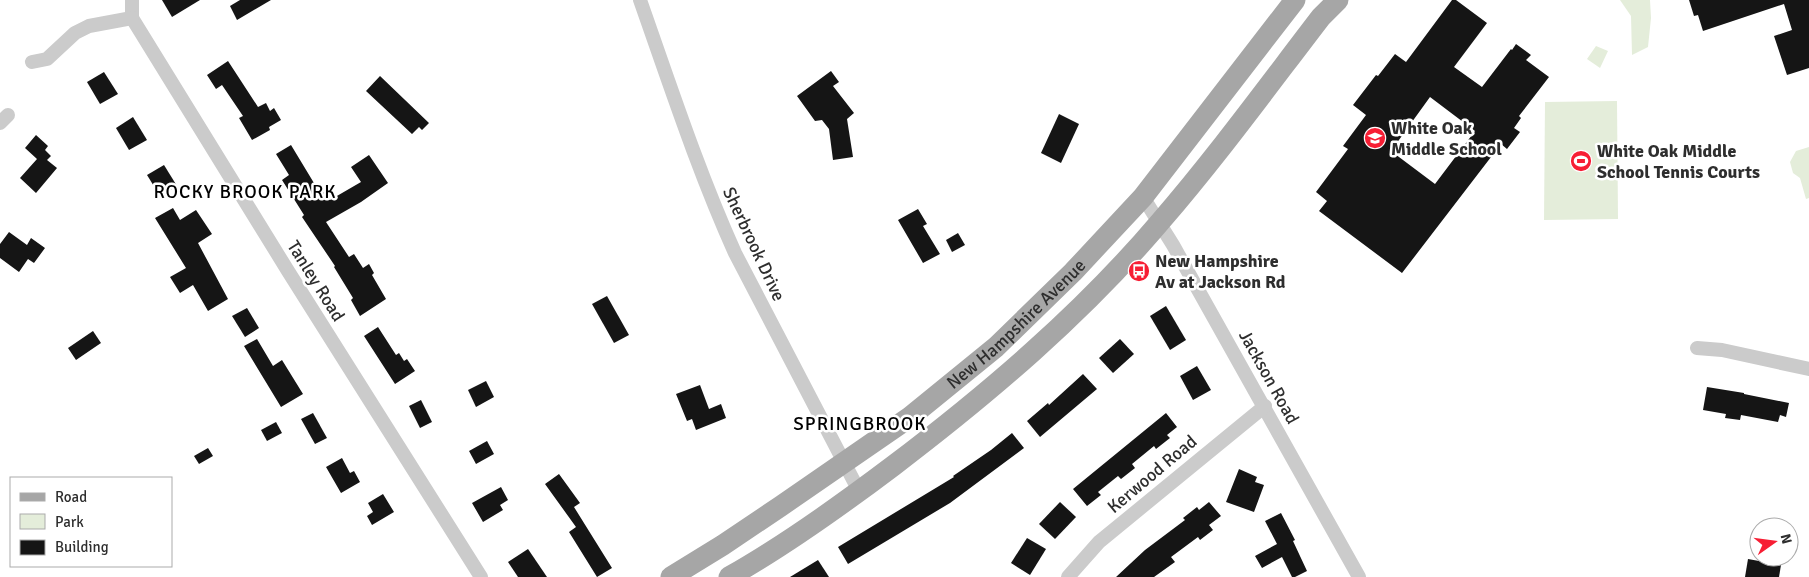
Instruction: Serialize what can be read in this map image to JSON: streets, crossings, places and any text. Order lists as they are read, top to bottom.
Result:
{
  "streets": {
    "main road": ["New Hampshire Avenue"],
    "street": [
      "Sherbrook Drive",
      "Tanley Road",
      "Jackson Road",
      "Kerwood Road"
    ]
  },
  "crossings": [
    ["Sherbrook Drive", "New Hampshire Avenue"],
    ["New Hampshire Avenue", "Jackson Road"],
    ["Jackson Road", "Kerwood Road"]
  ],
  "districts": ["ROCKY BROOK PARK", "SPRINGBROOK"],
  "places": {
    "school or university": ["White Oak Middle School"],
    "sports": ["White Oak Middle School Tennis Courts"],
    "bus stop": ["New Hampshire Av at Jackson Rd"]
  },
  "legend": ["Road", "Park", "Building"],
  "north": "right"
}
